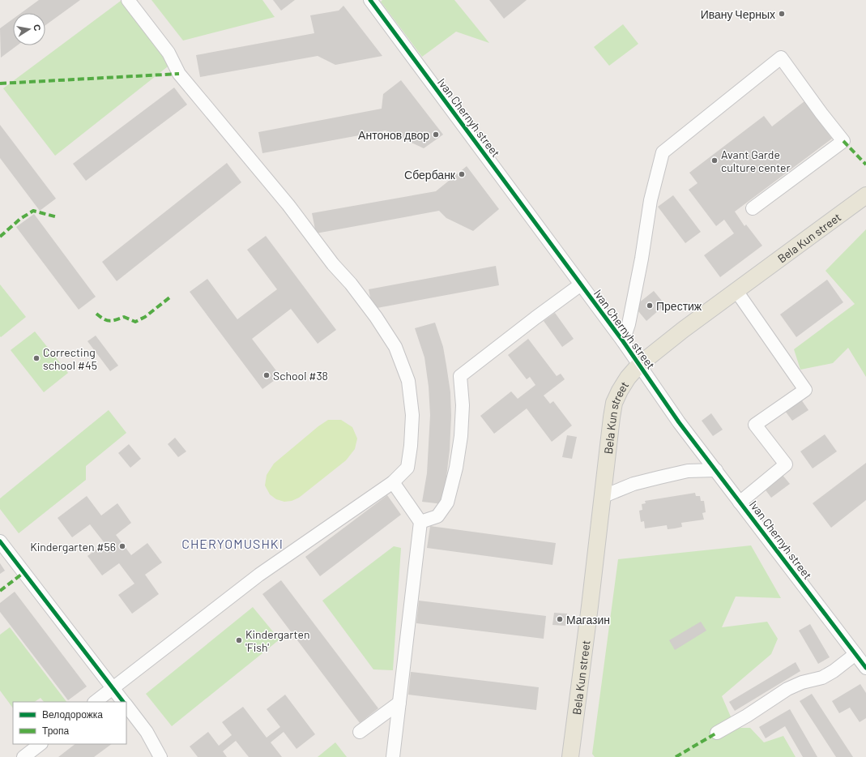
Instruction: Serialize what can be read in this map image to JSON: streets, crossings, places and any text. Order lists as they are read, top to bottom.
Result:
{
  "streets": {
    "main road": ["Bela Kun street"],
    "street": ["Ivan Chernyh street"]
  },
  "crossings": [
    ["Ivan Chernyh street", "Bela Kun street"]
  ],
  "districts": ["CHERYOMUSHKI"],
  "places": [
    "Ивану Черных",
    "Антонов двор",
    "Avant Garde culture center",
    "Сбербанк",
    "Престиж",
    "Correcting school #45",
    "School #38",
    "Kindergarten #56",
    "Магазин",
    "Kindergarten 'Fish'"
  ],
  "legend": ["Велодорожка", "Тропа"],
  "north": "right"
}
